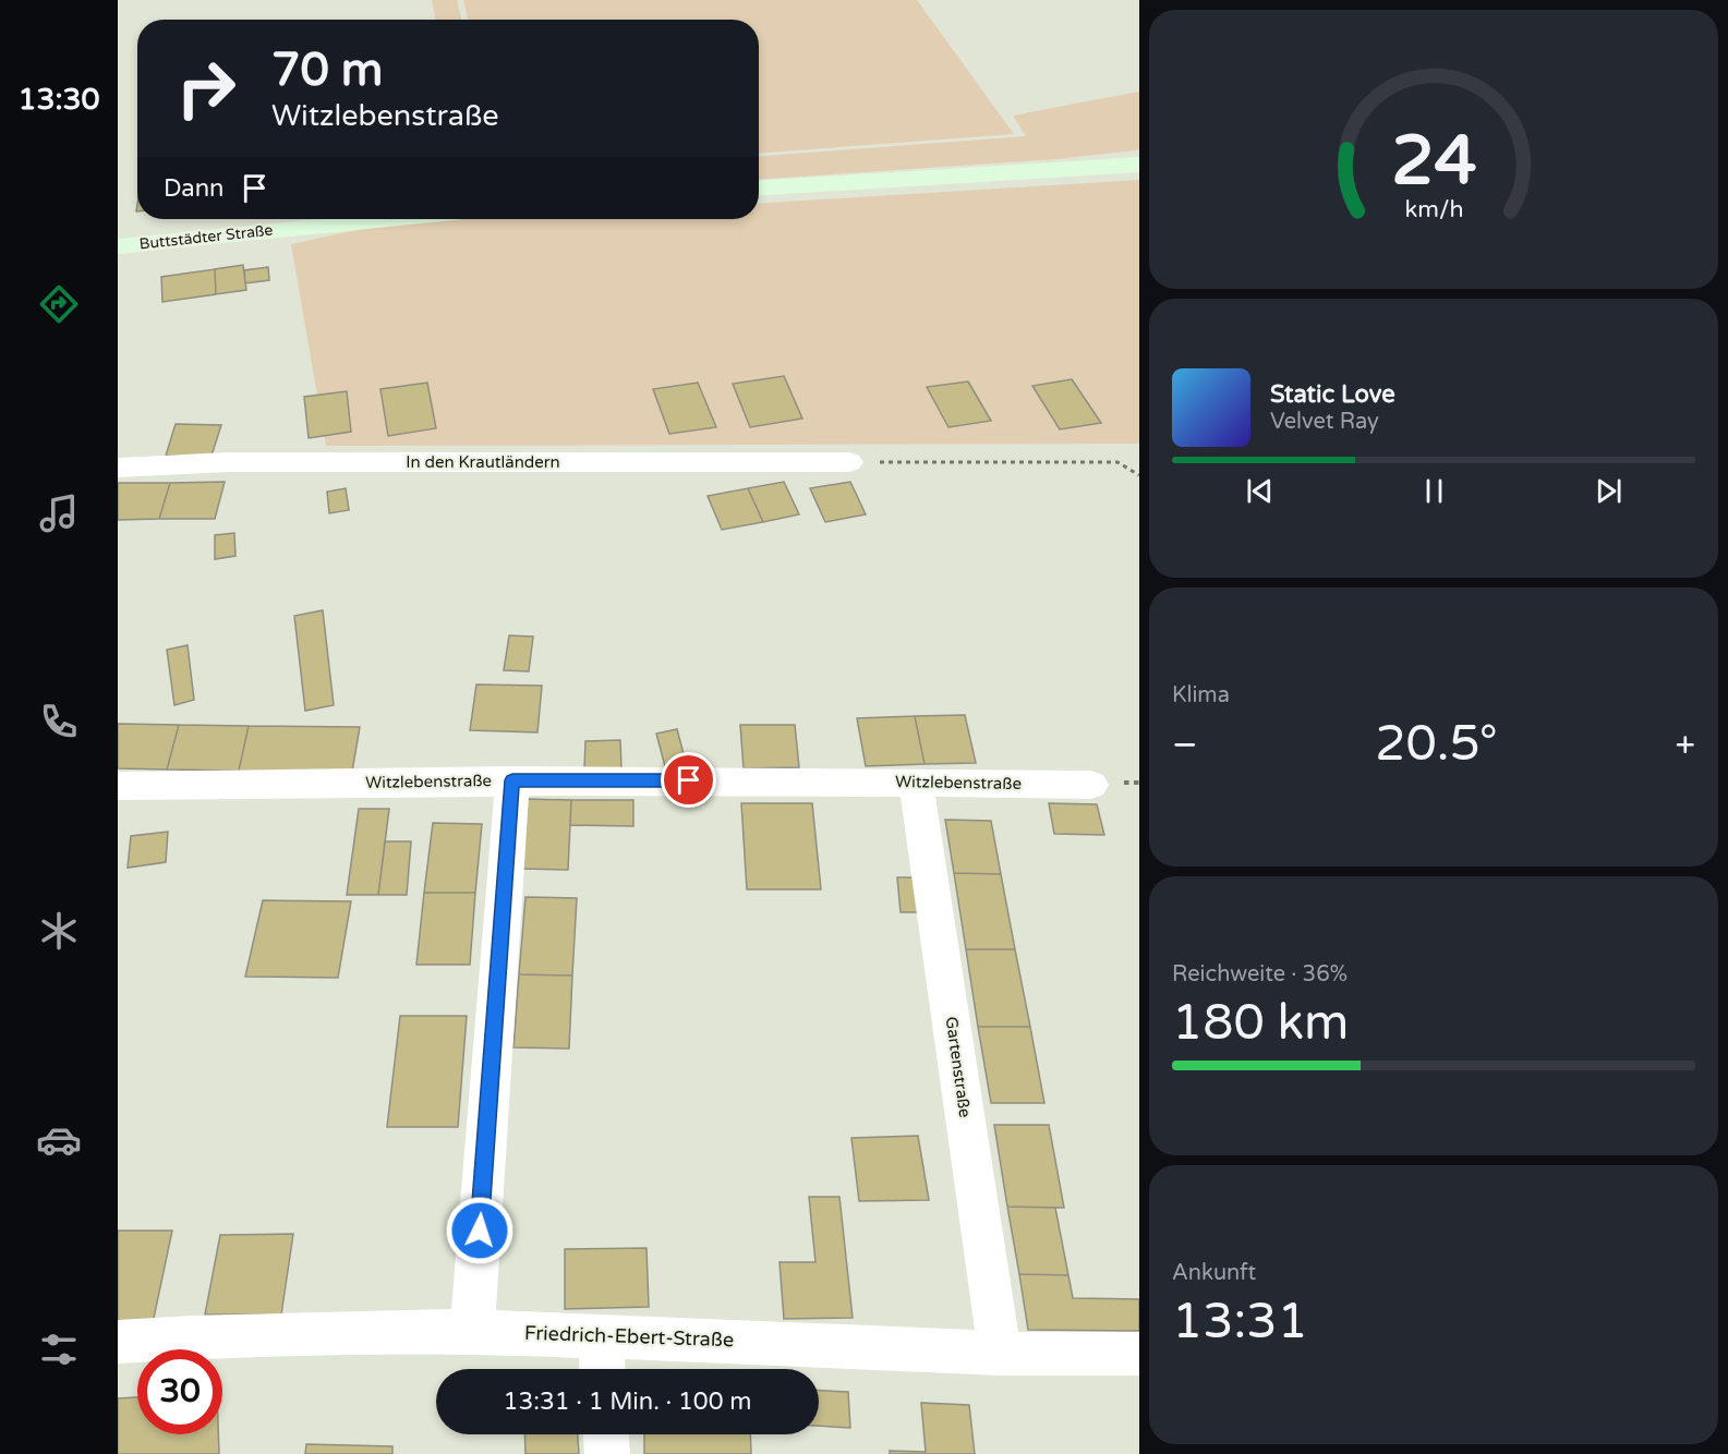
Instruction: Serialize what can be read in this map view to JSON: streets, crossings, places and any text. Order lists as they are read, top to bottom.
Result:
{
  "streets": {
    "main road": ["Buttstädter Straße"],
    "street": [
      "In den Krautländern",
      "Witzlebenstraße",
      "Gartenstraße",
      "Friedrich-Ebert-Straße"
    ]
  },
  "crossings": [
    ["Witzlebenstraße", "Gartenstraße"],
    ["Gartenstraße", "Friedrich-Ebert-Straße"]
  ],
  "page": {
    "tabs": "13:30",
    "turn": ["70 m", "Witzlebenstraße"],
    "then": "Dann",
    "song": ["Static Love", "Velvet Ray"],
    "tile": [
      "Klima",
      ["Reichweite · 36%", "180 km"],
      ["Ankunft", "13:31"]
    ],
    "heat": ["−", "20.5°", "+"],
    "limit": "30",
    "trip": "13:31 · 1 Min. · 100 m",
    "gauge": ["24", "km/h"]
  }
}
